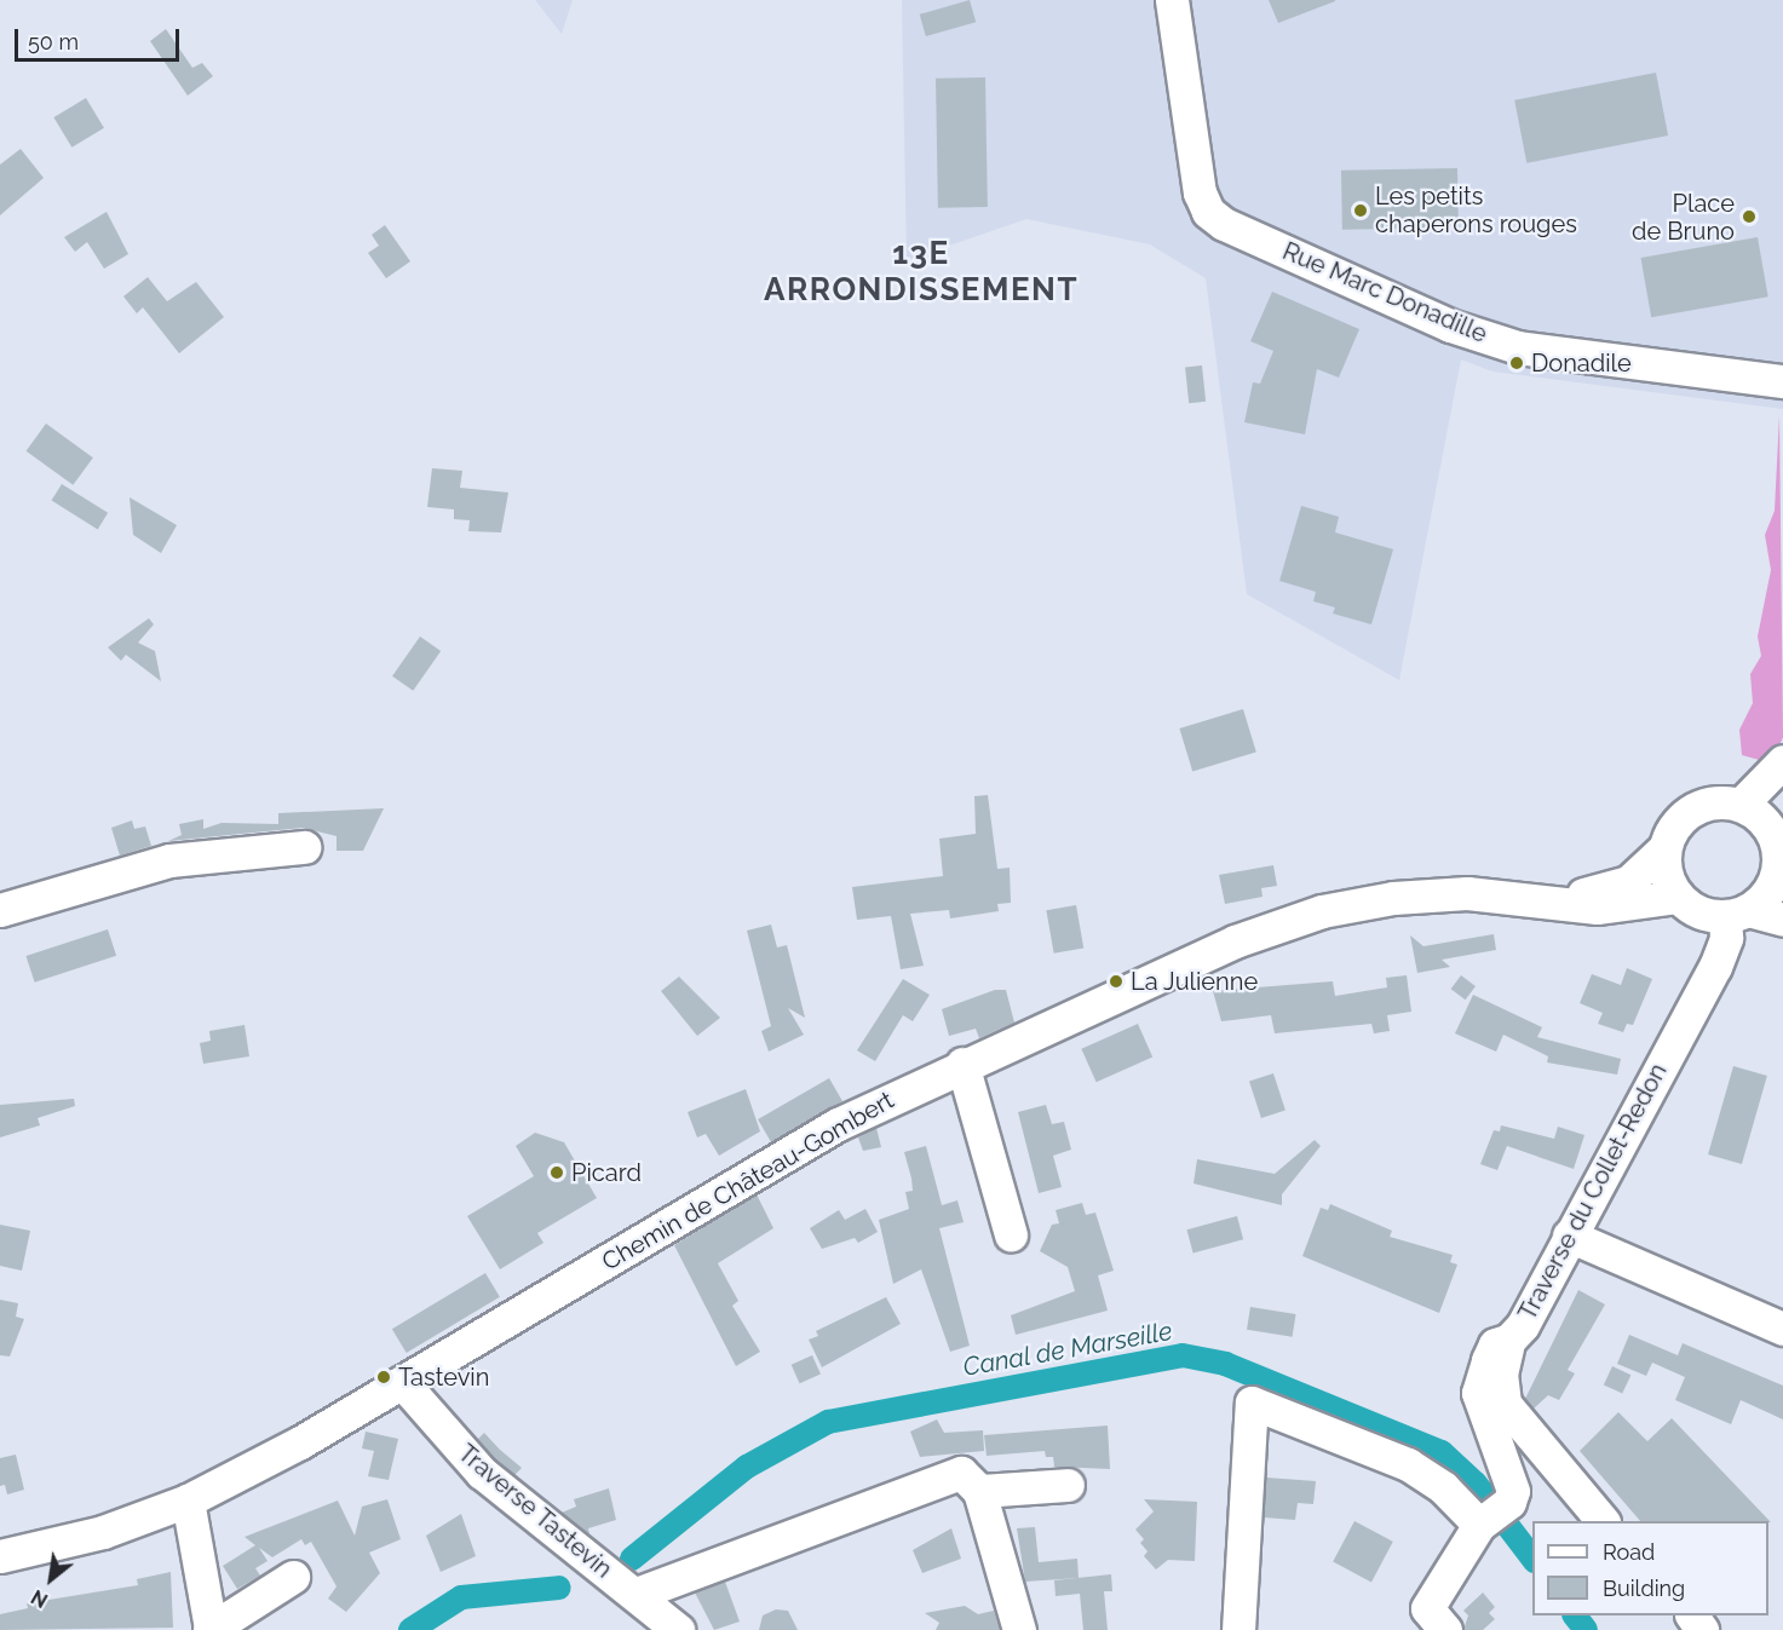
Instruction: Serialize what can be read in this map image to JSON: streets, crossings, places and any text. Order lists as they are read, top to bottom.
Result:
{
  "streets": {
    "street": [
      "Rue Marc Donadille",
      "Chemin de Château-Gombert",
      "Traverse du Collet-Redon",
      "Traverse Tastevin"
    ]
  },
  "crossings": [
    ["Chemin de Château-Gombert", "Traverse du Collet-Redon"],
    ["Chemin de Château-Gombert", "Traverse Tastevin"]
  ],
  "districts": ["13E ARRONDISSEMENT"],
  "water": ["Canal de Marseille"],
  "places": [
    "Les petits chaperons rouges",
    "Place de Bruno",
    "Donadile",
    "La Julienne",
    "Picard",
    "Tastevin"
  ],
  "legend": ["Road", "Building"],
  "scale_bar": "50 m",
  "north": "bottom left"
}
